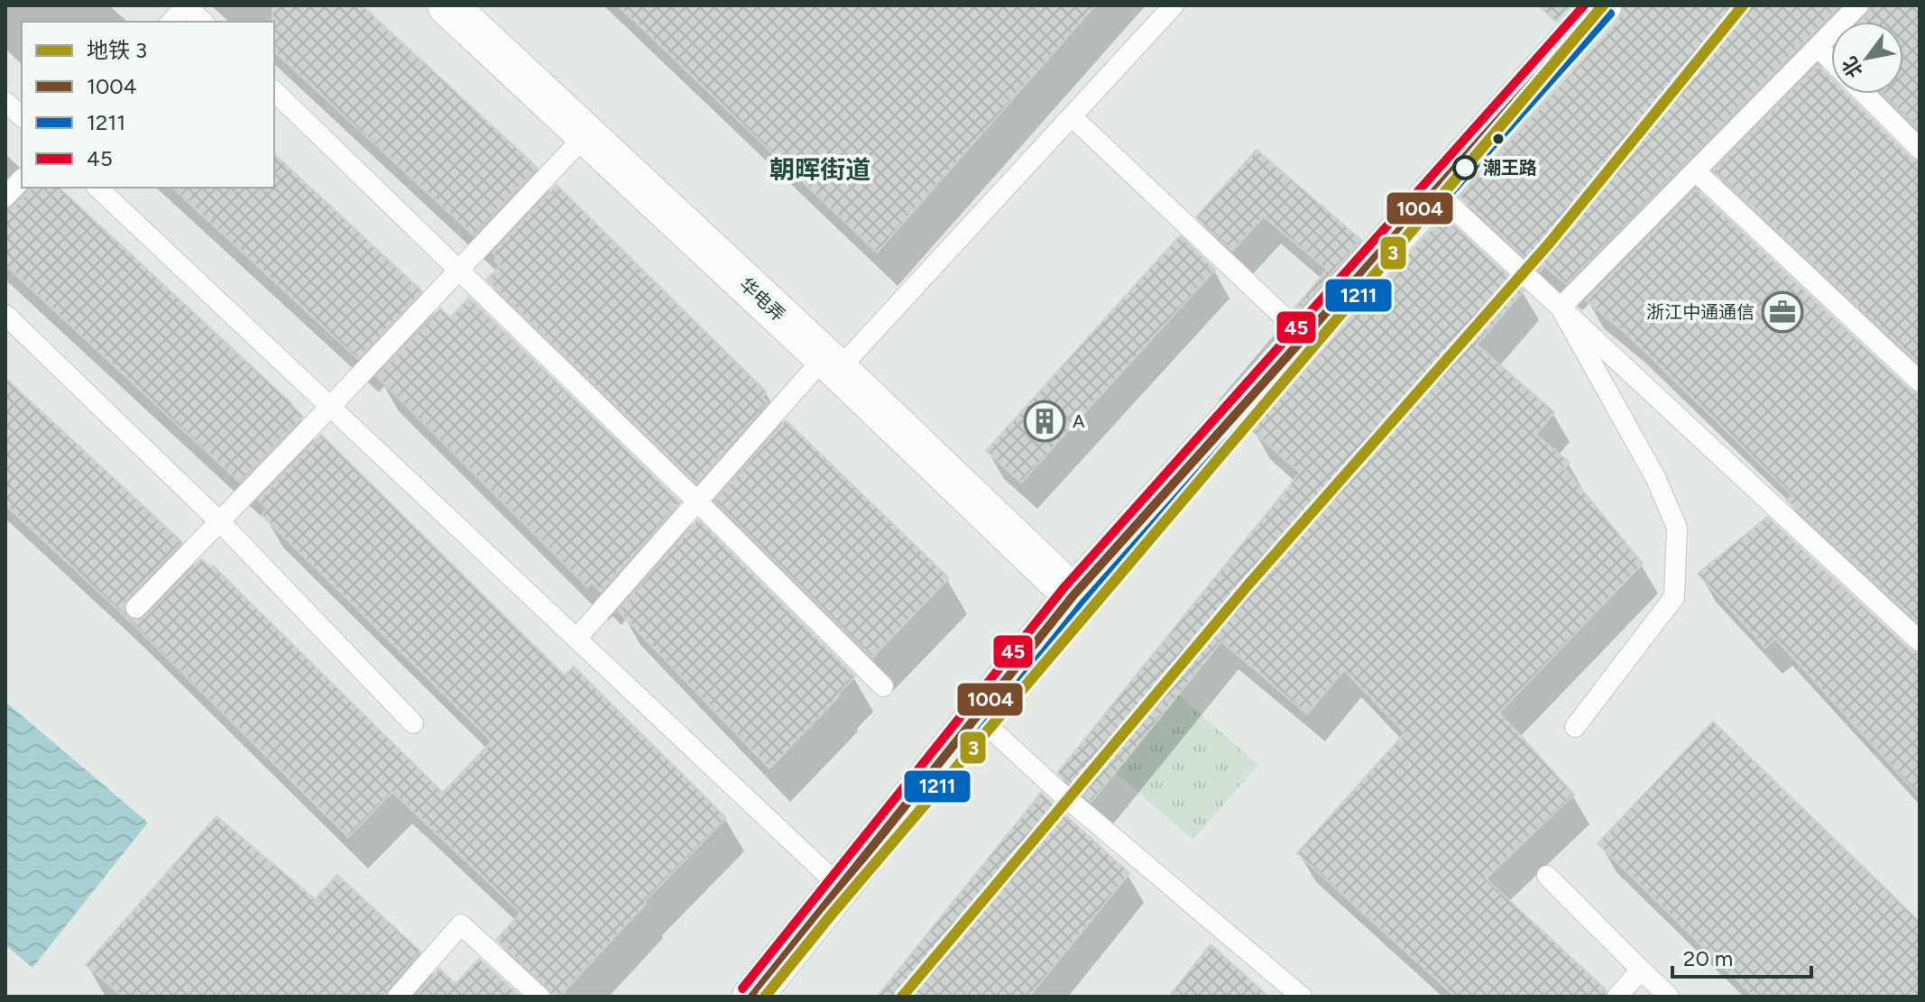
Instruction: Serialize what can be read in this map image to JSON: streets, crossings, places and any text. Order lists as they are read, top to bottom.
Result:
{
  "streets": {
    "street": ["华电弄"]
  },
  "districts": ["朝晖街道"],
  "places": {
    "other": ["潮王路"],
    "office": ["浙江中通通信"],
    "building": ["A"]
  },
  "lines": [
    "metro line 3",
    "transit line 1004",
    "transit line 45",
    "transit line 1211"
  ],
  "legend": [
    "地铁 3",
    "1004",
    "1211",
    "45"
  ],
  "scale_bar": "20 m",
  "north": "bottom left"
}
